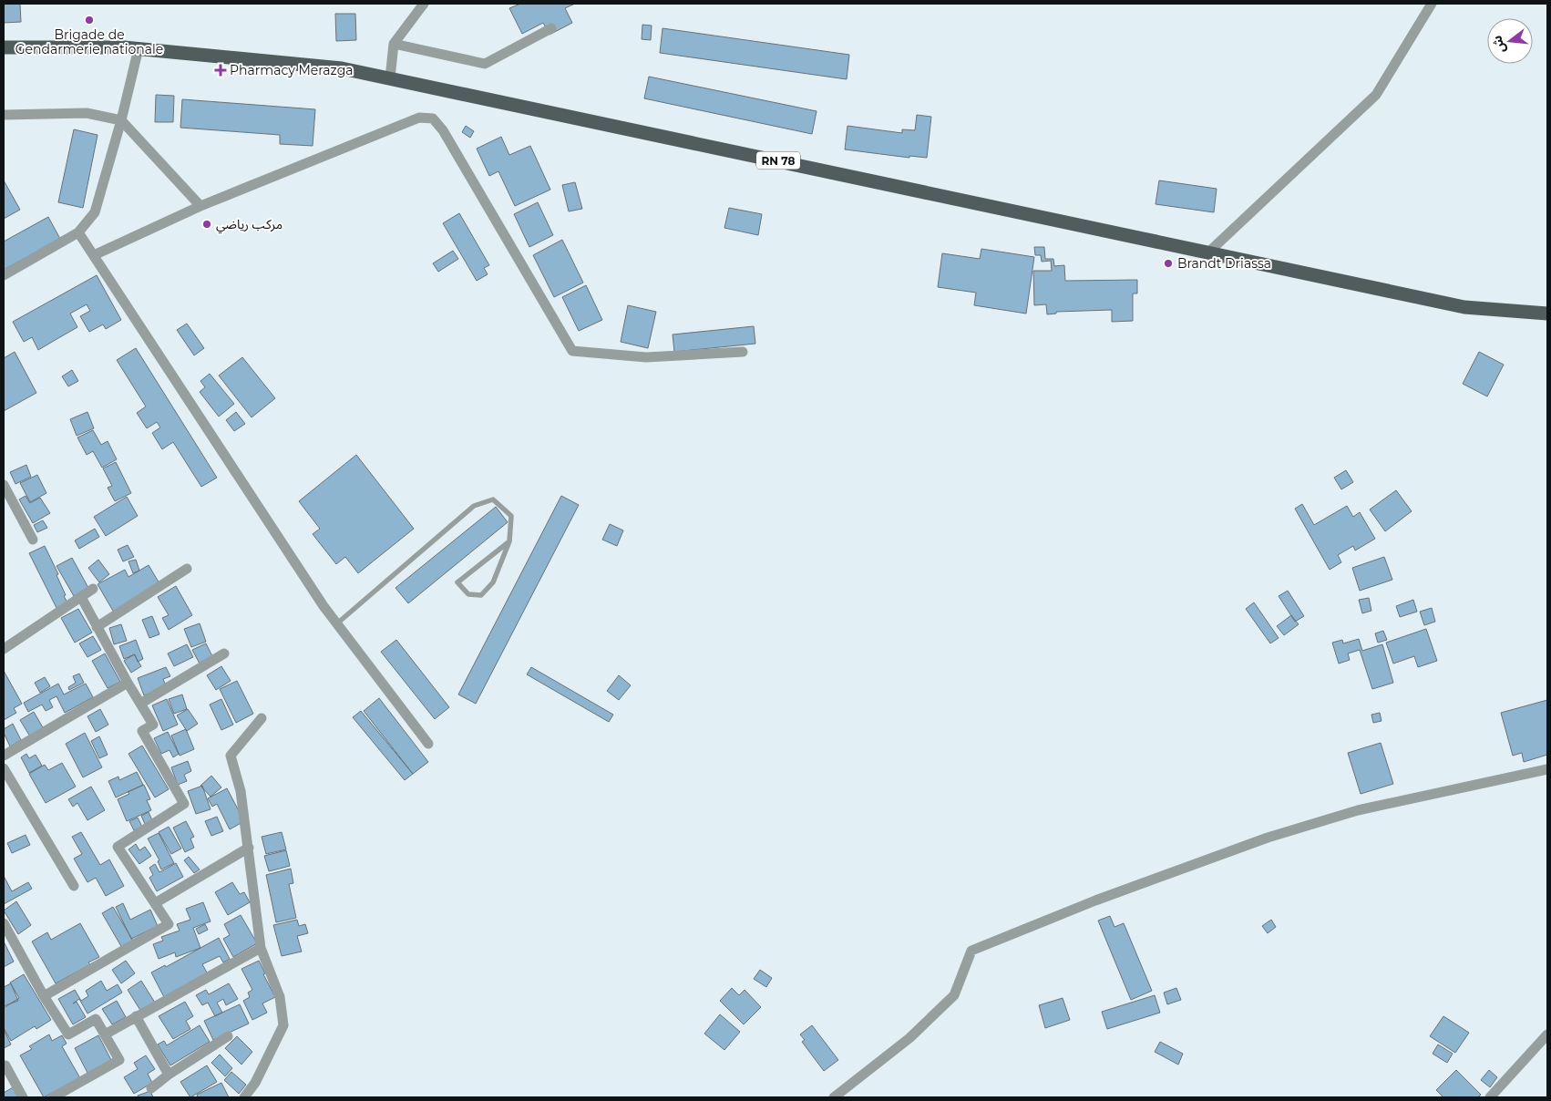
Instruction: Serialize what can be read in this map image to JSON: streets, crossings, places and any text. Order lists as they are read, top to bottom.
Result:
{
  "streets": {
    "main road": ["RN 78"]
  },
  "places": {
    "other": ["Brigade de Gendarmerie nationale", "مركب رياضي", "Brandt Driassa"],
    "health": ["Pharmacy Merazga"]
  },
  "north": "left"
}
